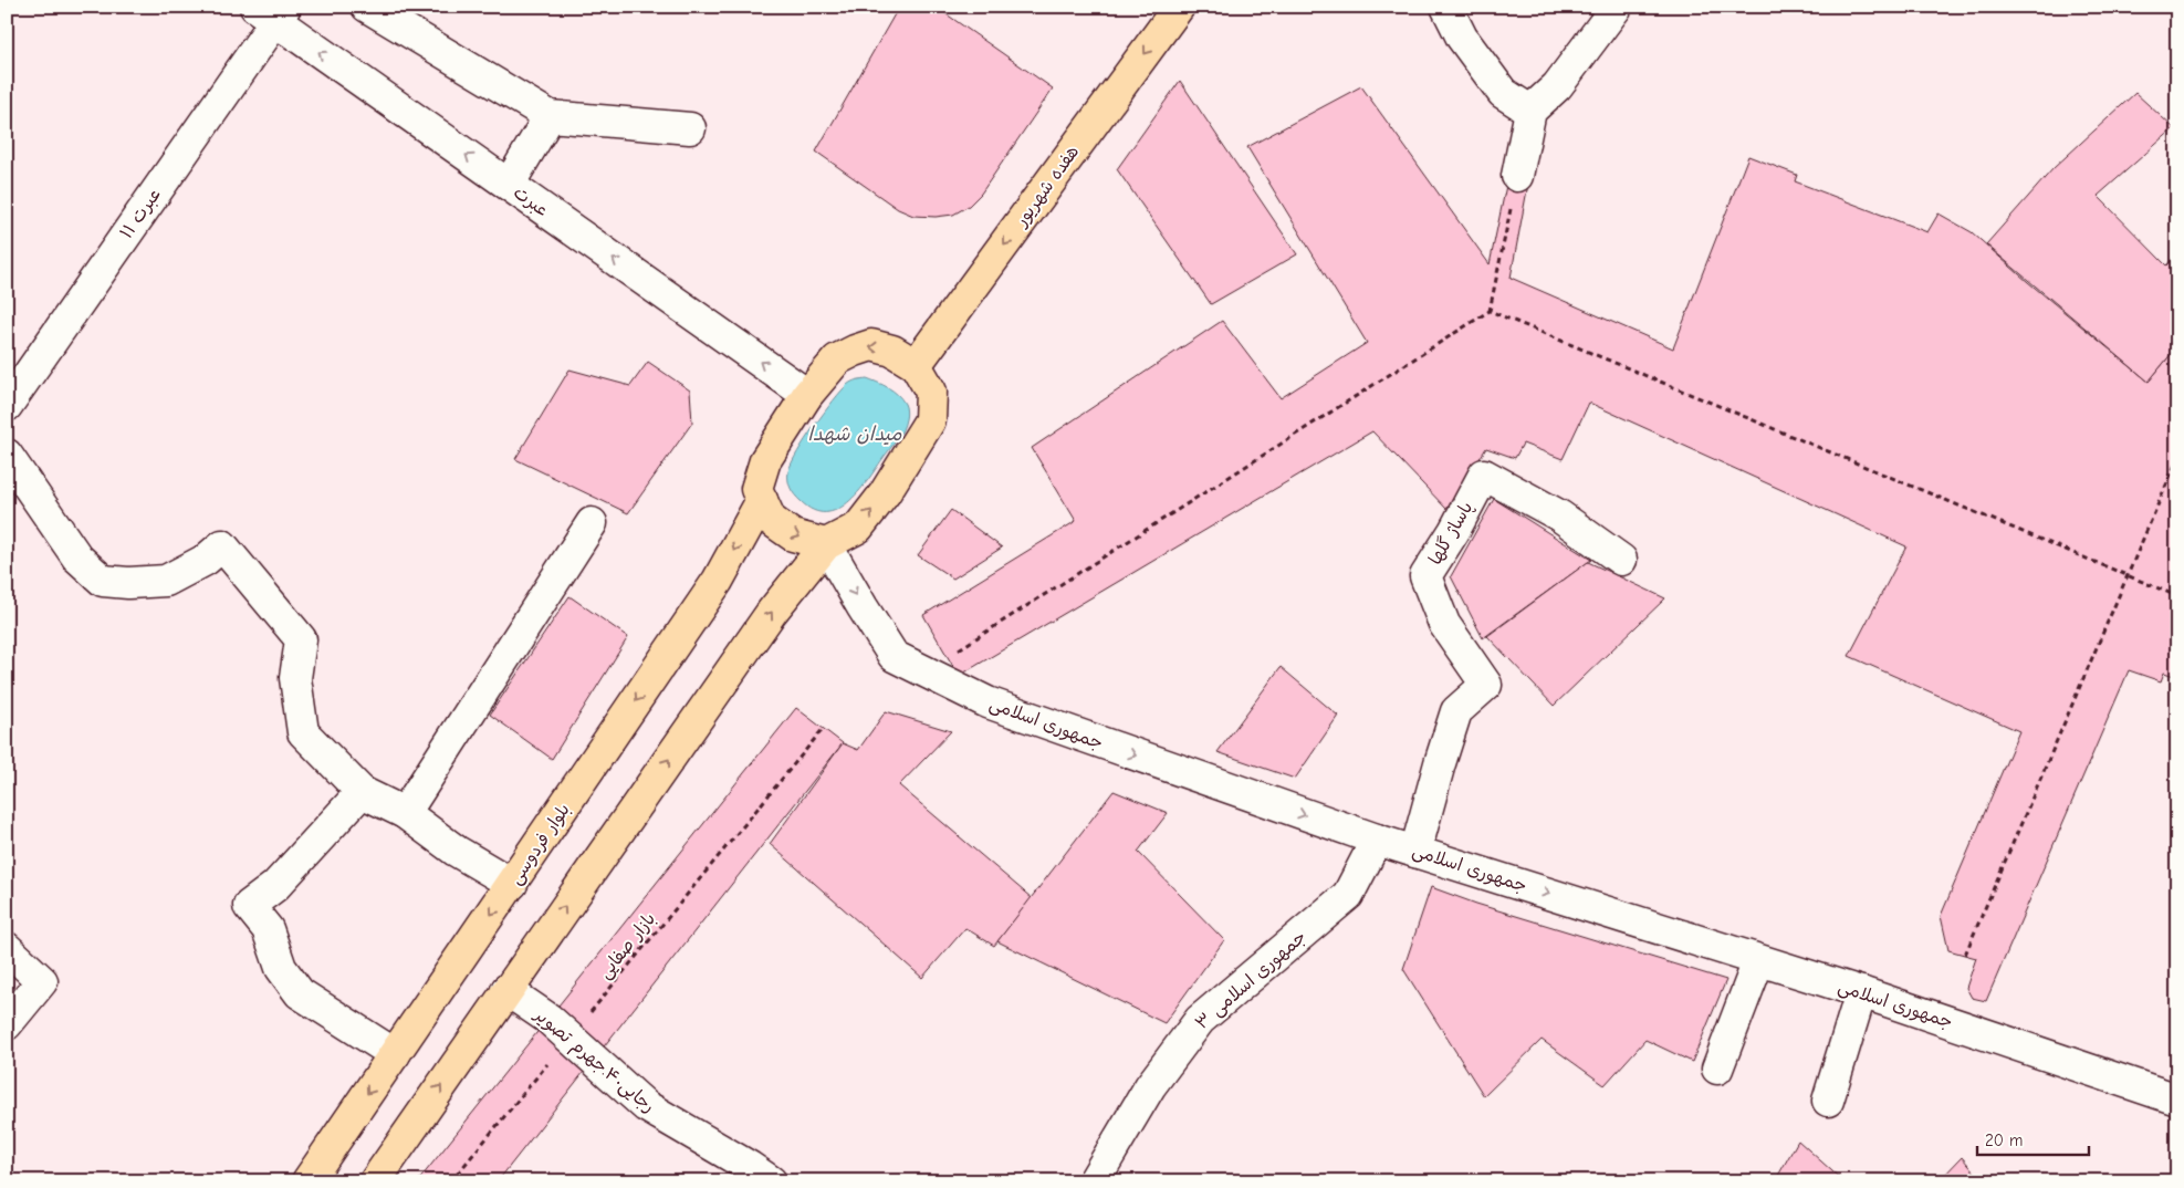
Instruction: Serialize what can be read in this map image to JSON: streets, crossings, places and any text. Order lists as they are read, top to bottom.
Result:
{
  "streets": {
    "main road": ["هفده شهریور", "بلوار فردوسی"],
    "street": [
      "عبرت",
      "عبرت ۱۱",
      "پاساژ گلها",
      "جمهوری اسلامی",
      "جمهوری اسلامی ۳",
      "رجایی۴۰.جهرم تصویر"
    ],
    "path": ["بازار صفایی"]
  },
  "crossings": [
    ["هفده شهریور", "عبرت"],
    ["هفده شهریور", "جمهوری اسلامی"],
    ["هفده شهریور", "بلوار فردوسی"],
    ["عبرت", "عبرت ۱۱"],
    ["عبرت", "جمهوری اسلامی"],
    ["عبرت", "بلوار فردوسی"],
    ["پاساژ گلها", "جمهوری اسلامی"],
    ["جمهوری اسلامی", "بلوار فردوسی"],
    ["جمهوری اسلامی", "جمهوری اسلامی ۳"]
  ],
  "one_way": ["هفده شهریور", "جمهوری اسلامی"],
  "water": ["میدان شهدا"],
  "scale_bar": "20 m"
}
